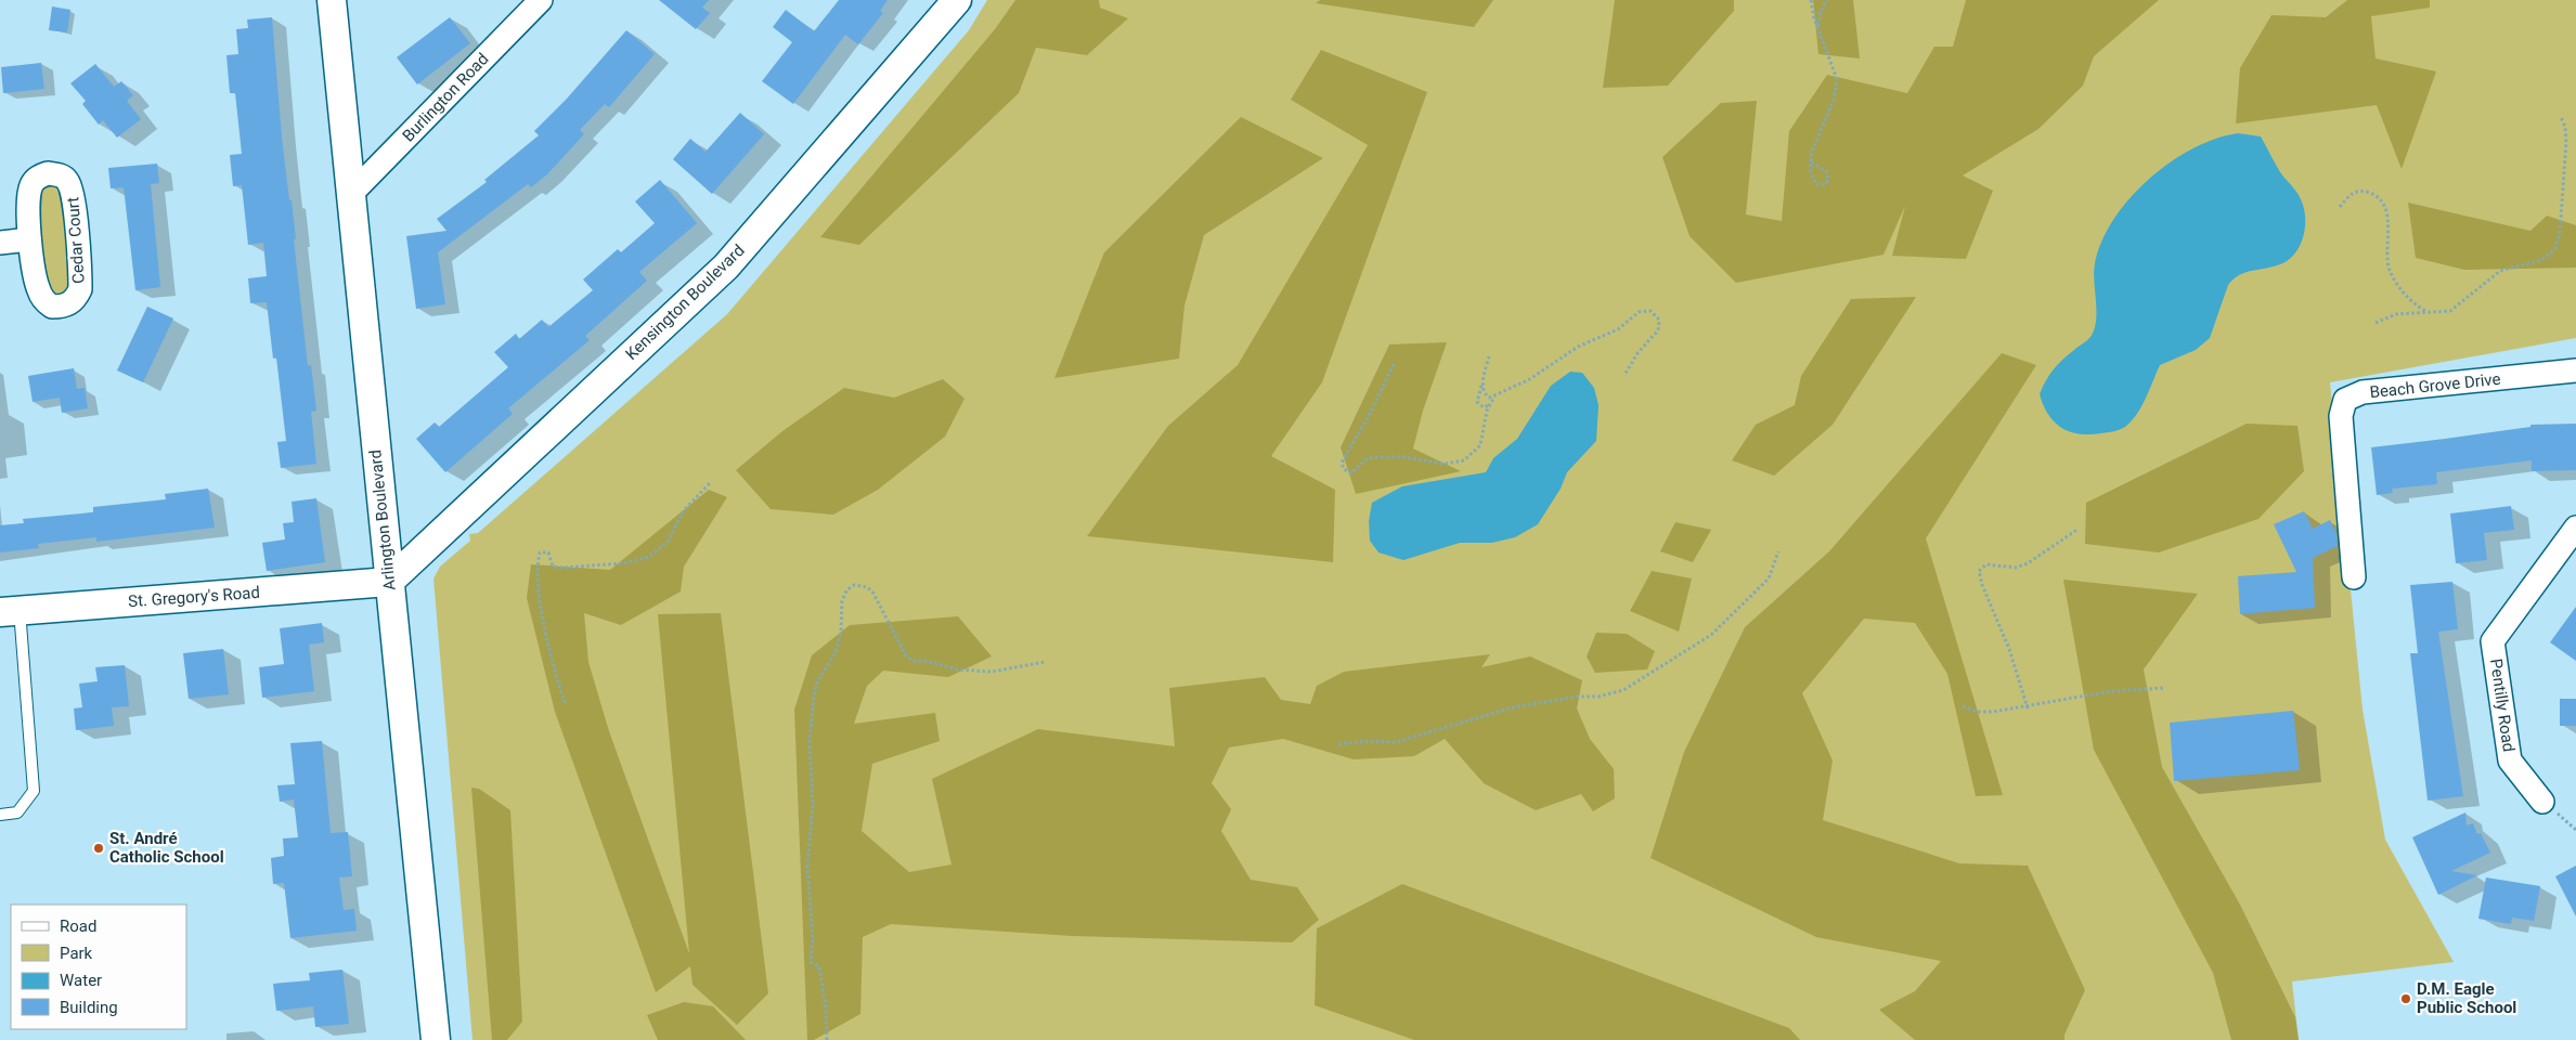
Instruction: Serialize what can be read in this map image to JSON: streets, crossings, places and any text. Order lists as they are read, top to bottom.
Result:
{
  "streets": {
    "street": [
      "Burlington Road",
      "Cedar Court",
      "Kensington Boulevard",
      "Beach Grove Drive",
      "Arlington Boulevard",
      "St. Gregory's Road",
      "Pentilly Road"
    ]
  },
  "crossings": [
    ["Burlington Road", "Arlington Boulevard"],
    ["Kensington Boulevard", "Arlington Boulevard"],
    ["Kensington Boulevard", "St. Gregory's Road"],
    ["Arlington Boulevard", "St. Gregory's Road"]
  ],
  "places": ["St. André Catholic School", "D.M. Eagle Public School"],
  "legend": [
    "Road",
    "Park",
    "Water",
    "Building"
  ]
}
